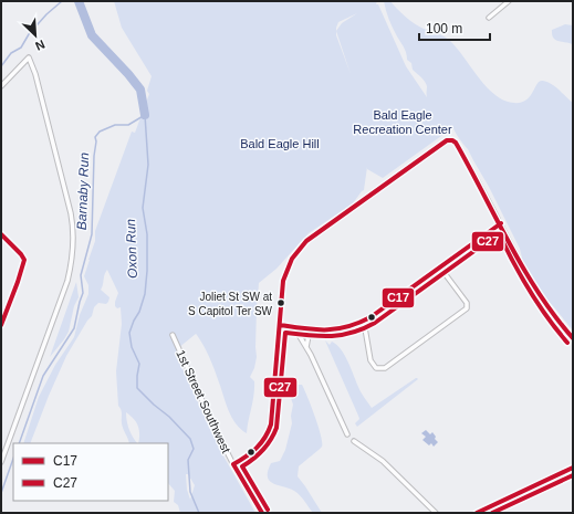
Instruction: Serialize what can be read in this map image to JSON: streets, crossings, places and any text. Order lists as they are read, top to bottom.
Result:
{
  "streets": {
    "street": ["1st Street Southwest"]
  },
  "water": ["Barnaby Run", "Oxon Run"],
  "parks": ["Bald Eagle Recreation Center", "Bald Eagle Hill"],
  "places": ["Joliet St SW at S Capitol Ter SW"],
  "lines": ["transit line C17", "transit line C27"],
  "legend": ["C17", "C27"],
  "scale_bar": "100 m",
  "north": "bottom right"
}
